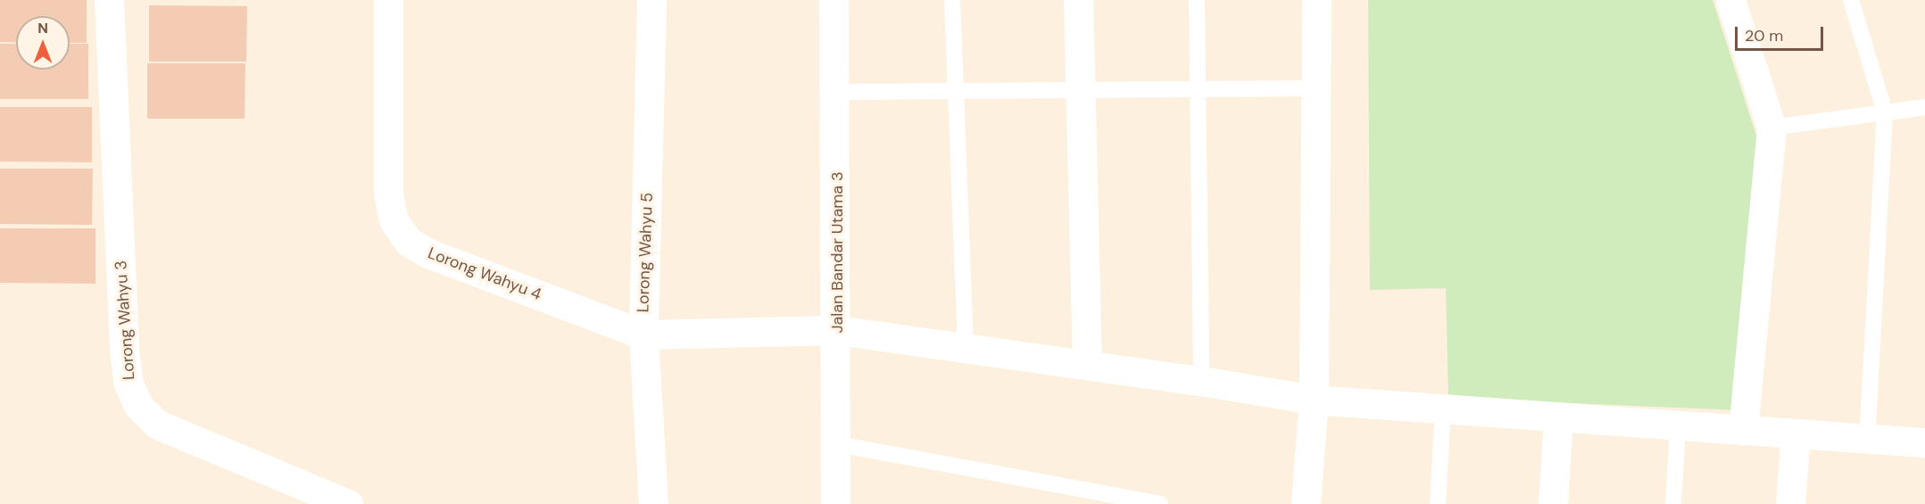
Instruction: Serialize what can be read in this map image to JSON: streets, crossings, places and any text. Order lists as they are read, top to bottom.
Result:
{
  "streets": {
    "street": [
      "Lorong Wahyu 5",
      "Jalan Bandar Utama 3",
      "Lorong Wahyu 4",
      "Lorong Wahyu 3"
    ]
  },
  "crossings": [
    ["Lorong Wahyu 5", "Lorong Wahyu 4"]
  ],
  "scale_bar": "20 m",
  "north": "top"
}
